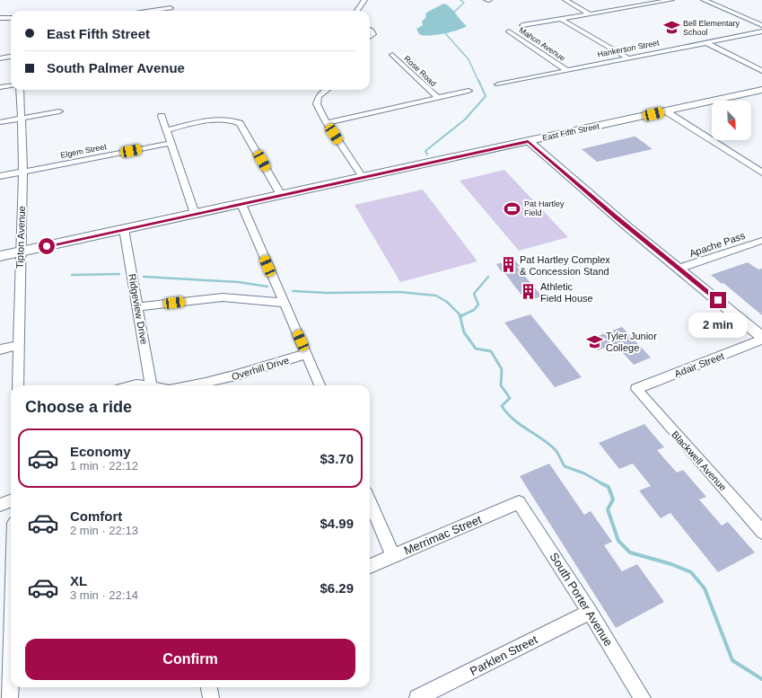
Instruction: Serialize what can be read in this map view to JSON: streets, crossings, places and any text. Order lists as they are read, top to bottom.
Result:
{
  "streets": {
    "main road": ["East Fifth Street"],
    "street": [
      "Mahon Avenue",
      "Hankerson Street",
      "Rose Road",
      "Elgem Street",
      "Tipton Avenue",
      "Apache Pass",
      "Ridgeview Drive",
      "Adair Street",
      "Overhill Drive",
      "Blackwell Avenue",
      "Merrimac Street",
      "South Porter Avenue",
      "Parklen Street"
    ]
  },
  "crossings": [
    ["Mahon Avenue", "Hankerson Street"],
    ["East Fifth Street", "Tipton Avenue"],
    ["East Fifth Street", "Ridgeview Drive"],
    ["Elgem Street", "Tipton Avenue"],
    ["Adair Street", "Blackwell Avenue"],
    ["Merrimac Street", "South Porter Avenue"],
    ["South Porter Avenue", "Parklen Street"]
  ],
  "places": {
    "school or university": ["Bell Elementary School", "Tyler Junior College"],
    "sports": ["Pat Hartley Field"],
    "building": ["Pat Hartley Complex & Concession Stand", "Athletic Field House"]
  },
  "north": "bottom right",
  "page": {
    "banner": ["East Fifth Street", "South Palmer Avenue"],
    "bubble": "2 min",
    "heading": "Choose a ride",
    "list": [
      {
        "name": "Economy",
        "note": "1 min · 22:12",
        "value": "$3.70"
      },
      {
        "name": "Comfort",
        "note": "2 min · 22:13",
        "value": "$4.99"
      },
      {
        "name": "XL",
        "note": "3 min · 22:14",
        "value": "$6.29"
      }
    ],
    "buttons": "Confirm"
  }
}
